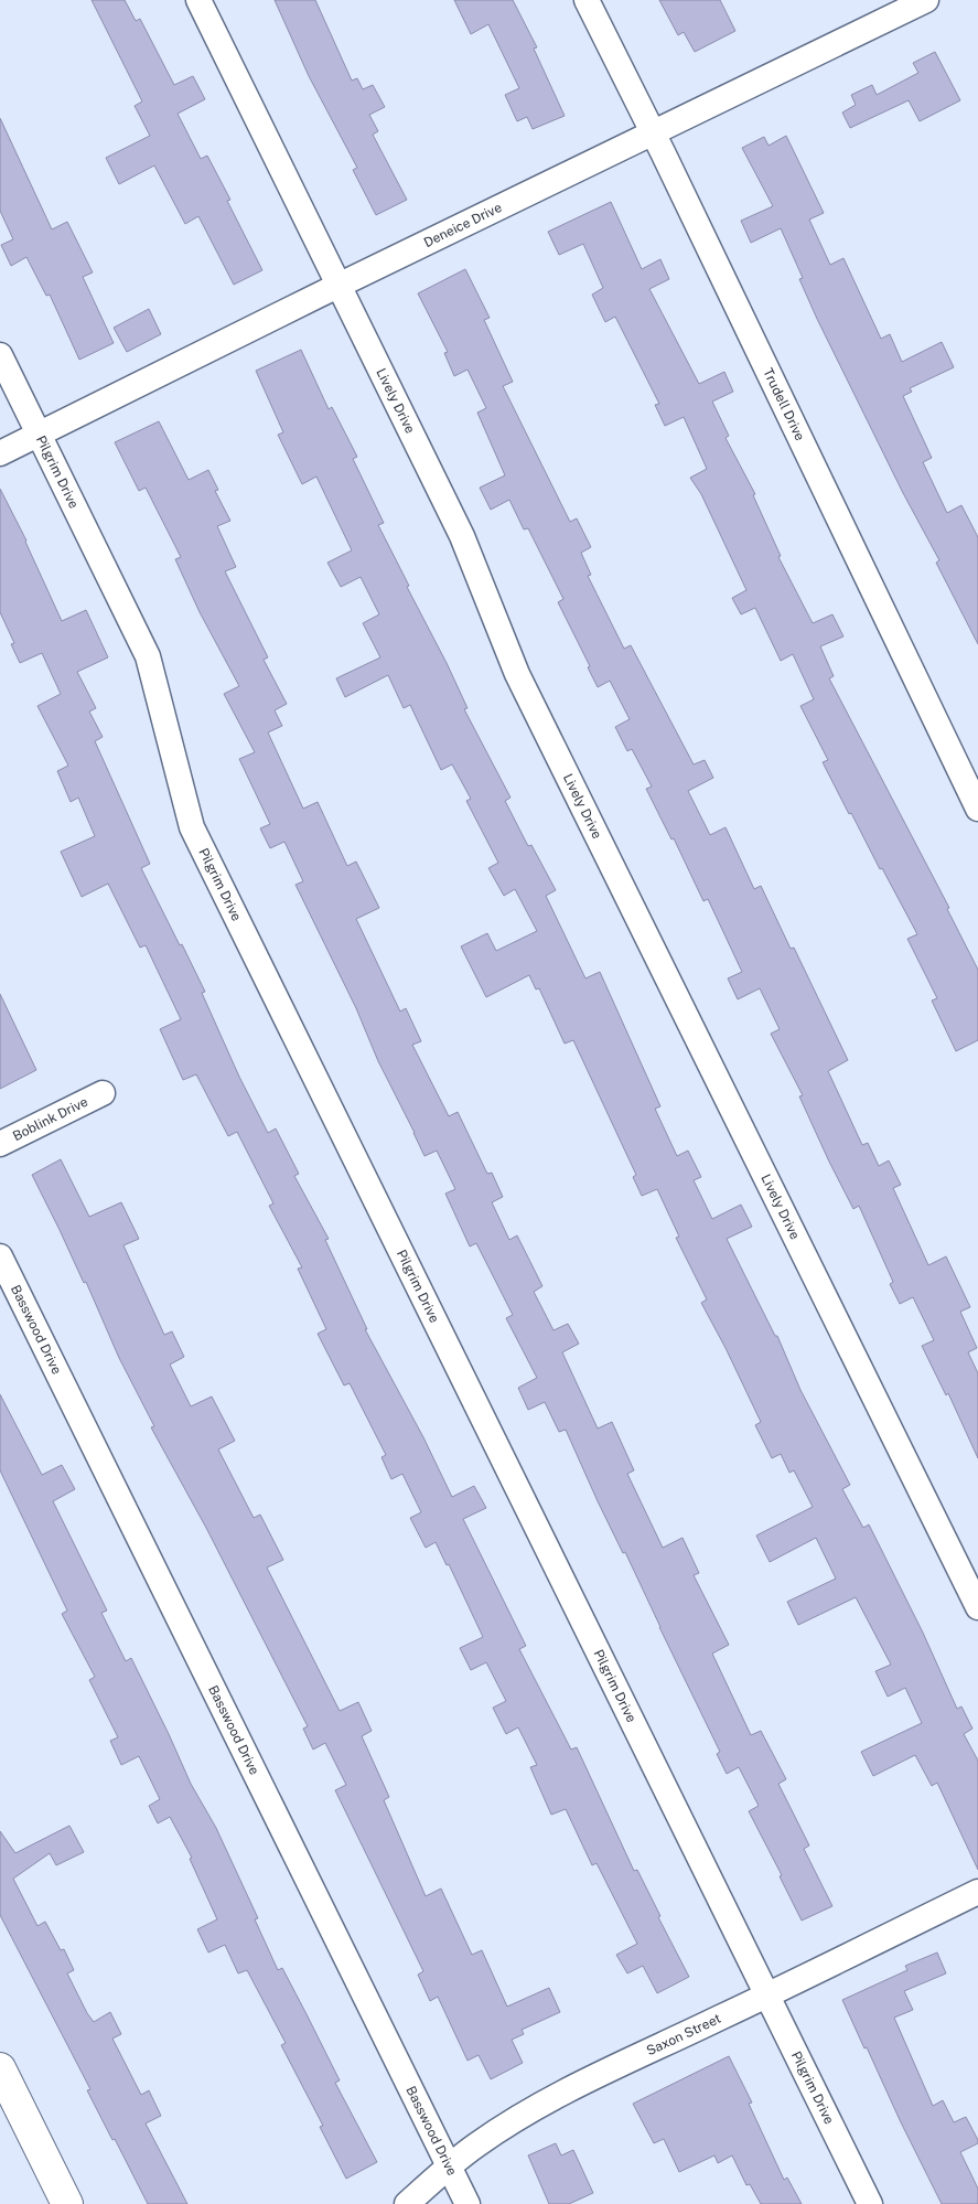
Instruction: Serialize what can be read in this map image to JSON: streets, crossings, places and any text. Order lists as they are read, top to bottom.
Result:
{
  "streets": {
    "street": [
      "Deneice Drive",
      "Lively Drive",
      "Trudell Drive",
      "Pilgrim Drive",
      "Boblink Drive",
      "Basswood Drive",
      "Saxon Street"
    ]
  },
  "crossings": [
    ["Deneice Drive", "Lively Drive"],
    ["Deneice Drive", "Trudell Drive"],
    ["Deneice Drive", "Pilgrim Drive"],
    ["Pilgrim Drive", "Saxon Street"],
    ["Basswood Drive", "Saxon Street"]
  ]
}
